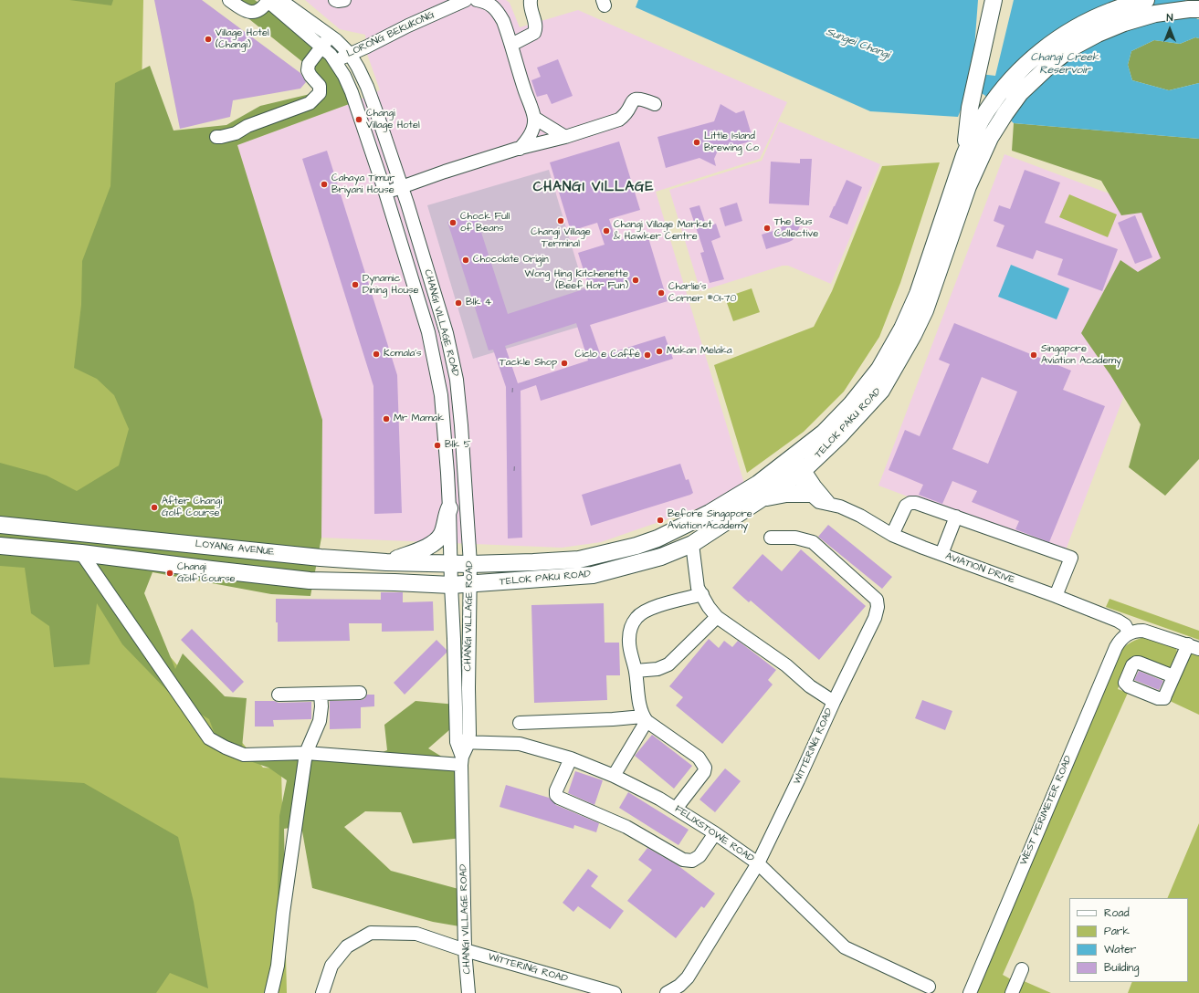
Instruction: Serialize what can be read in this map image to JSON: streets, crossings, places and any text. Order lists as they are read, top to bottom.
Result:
{
  "streets": {
    "main road": ["TELOK PAKU ROAD", "LOYANG AVENUE"],
    "street": [
      "LORONG BEKUKONG",
      "CHANGI VILLAGE ROAD",
      "AVIATION DRIVE",
      "WITTERING ROAD",
      "WEST PERIMETER ROAD",
      "FELIXSTOWE ROAD"
    ]
  },
  "crossings": [
    ["LORONG BEKUKONG", "CHANGI VILLAGE ROAD"],
    ["CHANGI VILLAGE ROAD", "TELOK PAKU ROAD"],
    ["CHANGI VILLAGE ROAD", "LOYANG AVENUE"],
    ["CHANGI VILLAGE ROAD", "WITTERING ROAD"],
    ["CHANGI VILLAGE ROAD", "FELIXSTOWE ROAD"],
    ["TELOK PAKU ROAD", "LOYANG AVENUE"],
    ["TELOK PAKU ROAD", "AVIATION DRIVE"],
    ["AVIATION DRIVE", "WEST PERIMETER ROAD"],
    ["WITTERING ROAD", "FELIXSTOWE ROAD"]
  ],
  "districts": ["CHANGI VILLAGE"],
  "water": ["Sungei Changi", "Changi Creek Reservoir"],
  "places": [
    "Village Hotel (Changi)",
    "Changi Village Hotel",
    "Little Island Brewing Co",
    "Cahaya Timur Briyani House",
    "Changi Village Terminal",
    "Chock Full of Beans",
    "The Bus Collective",
    "Changi Village Market & Hawker Centre",
    "Chocolate Origin",
    "Wong Hing Kitchenette (Beef Hor Fun)",
    "Dynamic Dining House",
    "Charlie's Corner #01-70",
    "Blk 4",
    "Makan Melaka",
    "Komala's",
    "Ciclo e Caffé",
    "Singapore Aviation Academy",
    "Tackle Shop",
    "Mr Mamak",
    "Blk 5",
    "After Changi Golf Course",
    "Before Singapore Aviation Academy",
    "Changi Golf Course"
  ],
  "house_numbers": ["1", "1"],
  "legend": [
    "Road",
    "Park",
    "Water",
    "Building"
  ],
  "north": "top"
}
